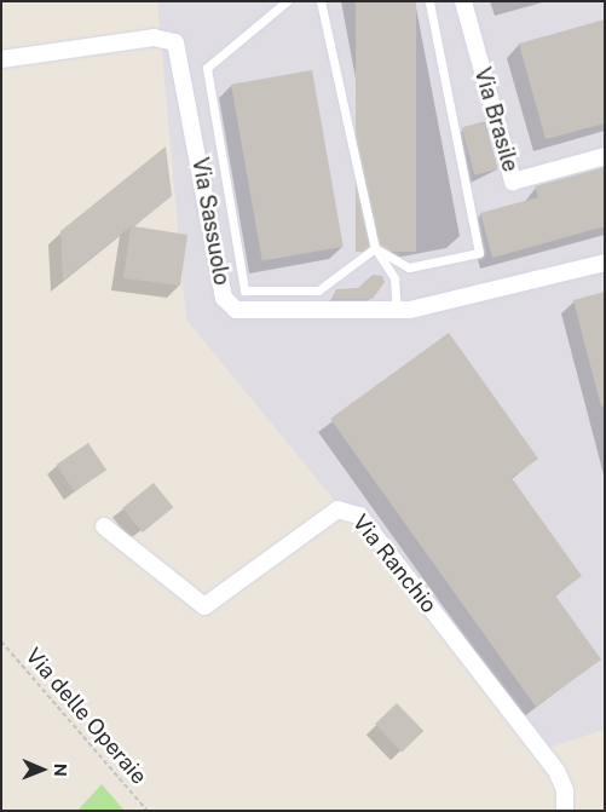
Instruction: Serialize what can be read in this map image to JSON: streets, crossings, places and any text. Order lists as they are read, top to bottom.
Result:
{
  "streets": {
    "street": ["Via Brasile", "Via Sassuolo", "Via Ranchio"],
    "path": ["Via delle Operaie"]
  },
  "north": "right"
}
